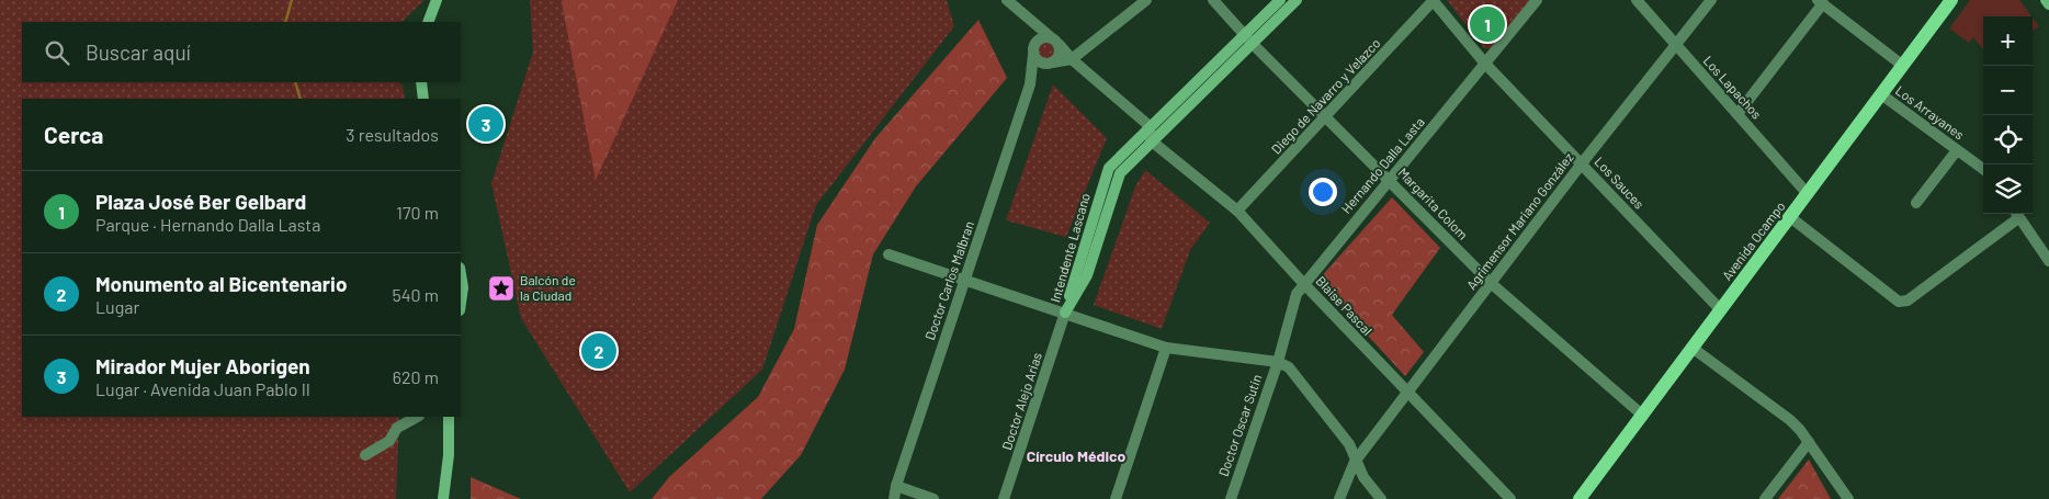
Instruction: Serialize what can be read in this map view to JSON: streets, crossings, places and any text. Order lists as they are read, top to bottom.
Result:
{
  "streets": {
    "main road": ["Avenida Ocampo", "Intendente Lascano"],
    "street": [
      "Los Lapachos",
      "Diego de Navarro y Velazco",
      "Los Arrayanes",
      "Hernando Dalla Lasta",
      "Los Sauces",
      "Margarita Colom",
      "Agrimensor Mariano González",
      "Doctor Carlos Malbran",
      "Blaise Pascal",
      "Doctor Alejo Arias",
      "Doctor Oscar Sutin"
    ]
  },
  "crossings": [
    ["Los Lapachos", "Agrimensor Mariano González"],
    ["Los Lapachos", "Avenida Ocampo"],
    ["Diego de Navarro y Velazco", "Los Sauces"],
    ["Diego de Navarro y Velazco", "Margarita Colom"],
    ["Diego de Navarro y Velazco", "Blaise Pascal"],
    ["Los Arrayanes", "Avenida Ocampo"],
    ["Hernando Dalla Lasta", "Los Sauces"],
    ["Hernando Dalla Lasta", "Margarita Colom"],
    ["Hernando Dalla Lasta", "Blaise Pascal"],
    ["Hernando Dalla Lasta", "Doctor Oscar Sutin"],
    ["Los Sauces", "Agrimensor Mariano González"],
    ["Los Sauces", "Avenida Ocampo"],
    ["Margarita Colom", "Agrimensor Mariano González"],
    ["Margarita Colom", "Avenida Ocampo"],
    ["Margarita Colom", "Intendente Lascano"],
    ["Agrimensor Mariano González", "Blaise Pascal"],
    ["Intendente Lascano", "Blaise Pascal"],
    ["Intendente Lascano", "Doctor Alejo Arias"]
  ],
  "districts": ["Círculo Médico"],
  "places": {
    "place": ["Balcón de la Ciudad"]
  },
  "page": {
    "pins": ["1", "3", "2"],
    "map_buttons": ["+", "−"],
    "search": "Buscar aquí",
    "heading": ["Cerca", "3 resultados"],
    "list": [
      {
        "mark": "1",
        "name": "Plaza José Ber Gelbard",
        "note": "Parque · Hernando Dalla Lasta",
        "value": "170 m"
      },
      {
        "mark": "2",
        "name": "Monumento al Bicentenario",
        "note": "Lugar",
        "value": "540 m"
      },
      {
        "mark": "3",
        "name": "Mirador Mujer Aborigen",
        "note": "Lugar · Avenida Juan Pablo II",
        "value": "620 m"
      }
    ]
  }
}
